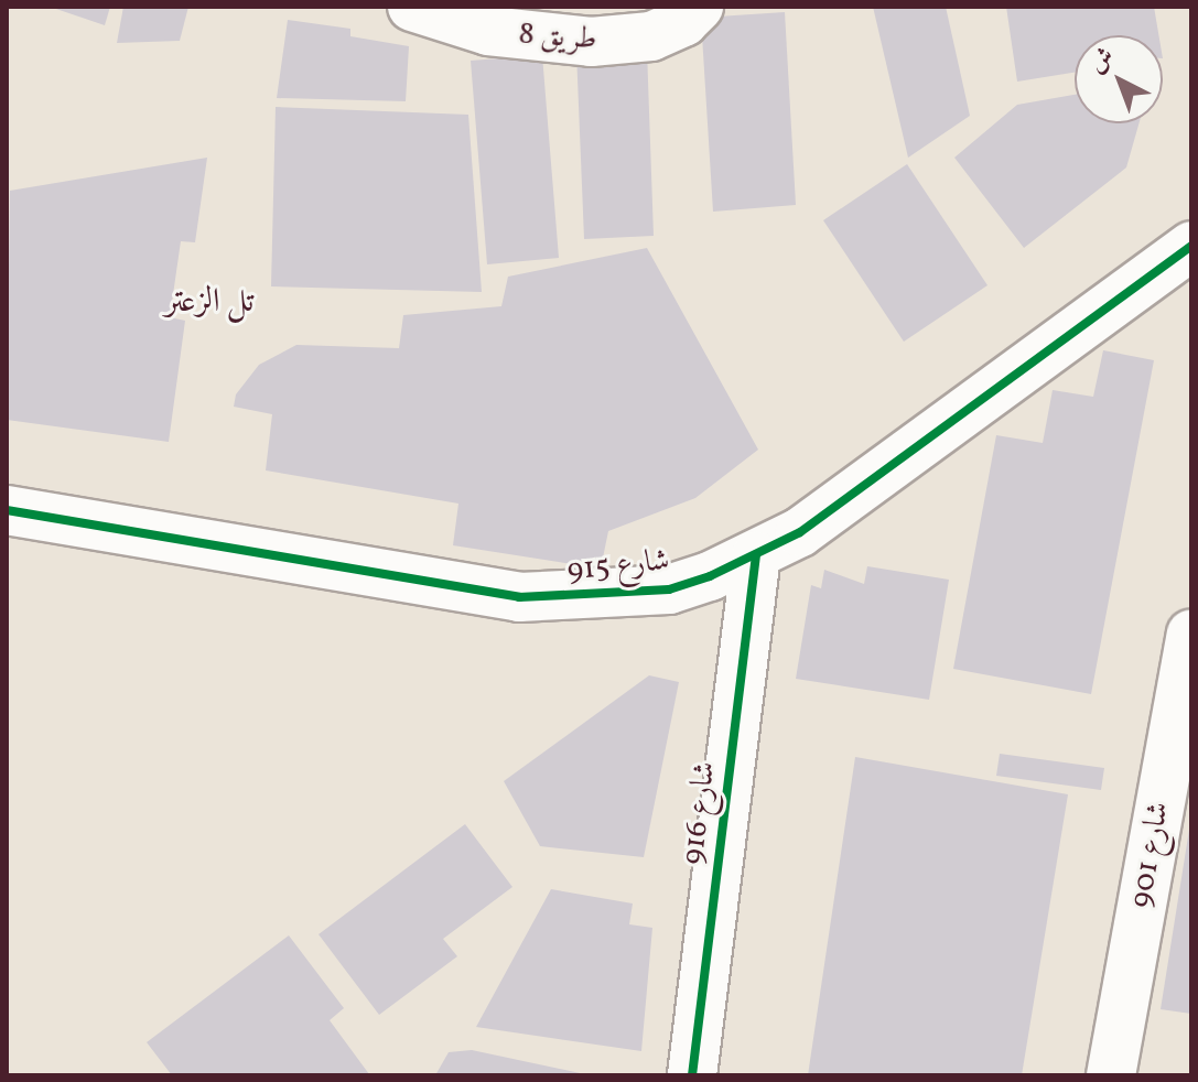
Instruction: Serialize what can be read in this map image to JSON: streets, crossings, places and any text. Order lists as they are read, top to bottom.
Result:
{
  "streets": {
    "street": [
      "طريق 8",
      "شارع 915",
      "شارع 916",
      "شارع 901"
    ]
  },
  "crossings": [
    ["شارع 915", "شارع 916"]
  ],
  "districts": ["تل الزعتر"],
  "north": "top left"
}
